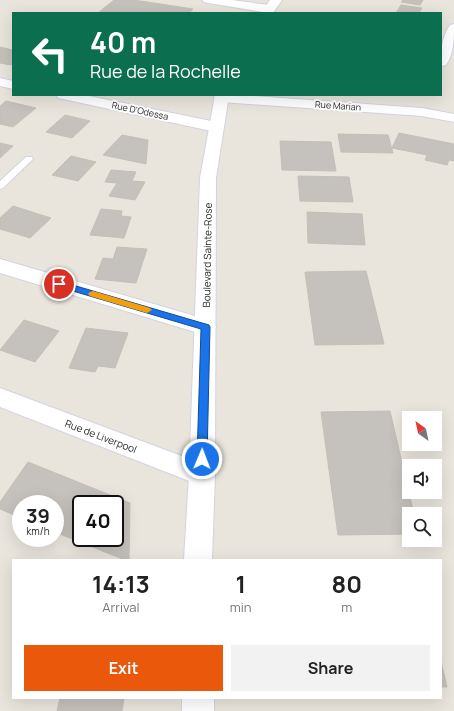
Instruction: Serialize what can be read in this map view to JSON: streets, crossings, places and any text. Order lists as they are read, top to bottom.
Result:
{
  "streets": {
    "street": [
      "Rue Marian",
      "Rue D'Odessa",
      "Boulevard Sainte-Rose",
      "Rue de Liverpool"
    ]
  },
  "crossings": [
    ["Rue Marian", "Boulevard Sainte-Rose"],
    ["Rue D'Odessa", "Boulevard Sainte-Rose"],
    ["Boulevard Sainte-Rose", "Rue de Liverpool"]
  ],
  "north": "top left",
  "page": {
    "turn": ["40 m", "Rue de la Rochelle"],
    "speed": "39 km/h",
    "limit": "40",
    "eta": [
      "14:13",
      "Arrival",
      "1",
      "min",
      "80",
      "m"
    ],
    "buttons": ["Exit", "Share"]
  }
}
